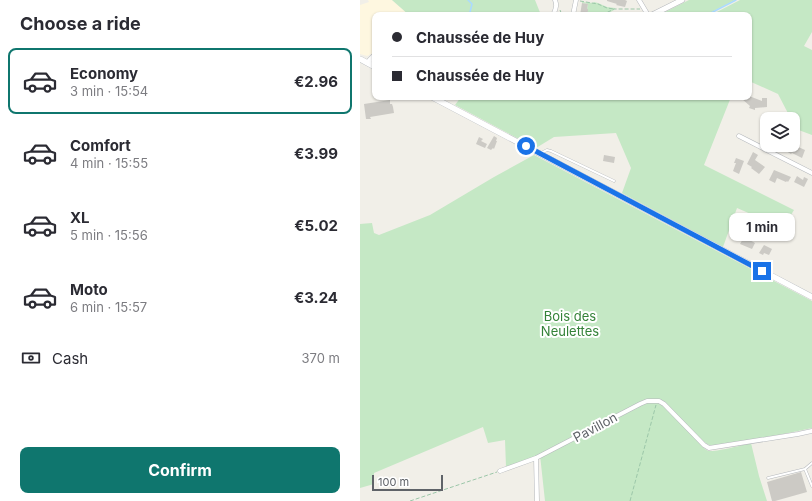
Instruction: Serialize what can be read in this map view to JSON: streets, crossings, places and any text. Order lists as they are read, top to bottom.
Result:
{
  "streets": {
    "street": ["Pavillon"]
  },
  "parks": ["Bois des Neulettes"],
  "scale_bar": "100 m",
  "page": {
    "heading": "Choose a ride",
    "banner": ["Chaussée de Huy", "Chaussée de Huy"],
    "list": [
      {
        "name": "Economy",
        "note": "3 min · 15:54",
        "value": "€2.96"
      },
      {
        "name": "Comfort",
        "note": "4 min · 15:55",
        "value": "€3.99"
      },
      {
        "name": "XL",
        "note": "5 min · 15:56",
        "value": "€5.02"
      },
      {
        "name": "Moto",
        "note": "6 min · 15:57",
        "value": "€3.24"
      }
    ],
    "bubble": "1 min",
    "pay": ["Cash", "370 m"],
    "buttons": "Confirm",
    "scale": "100 m"
  }
}
